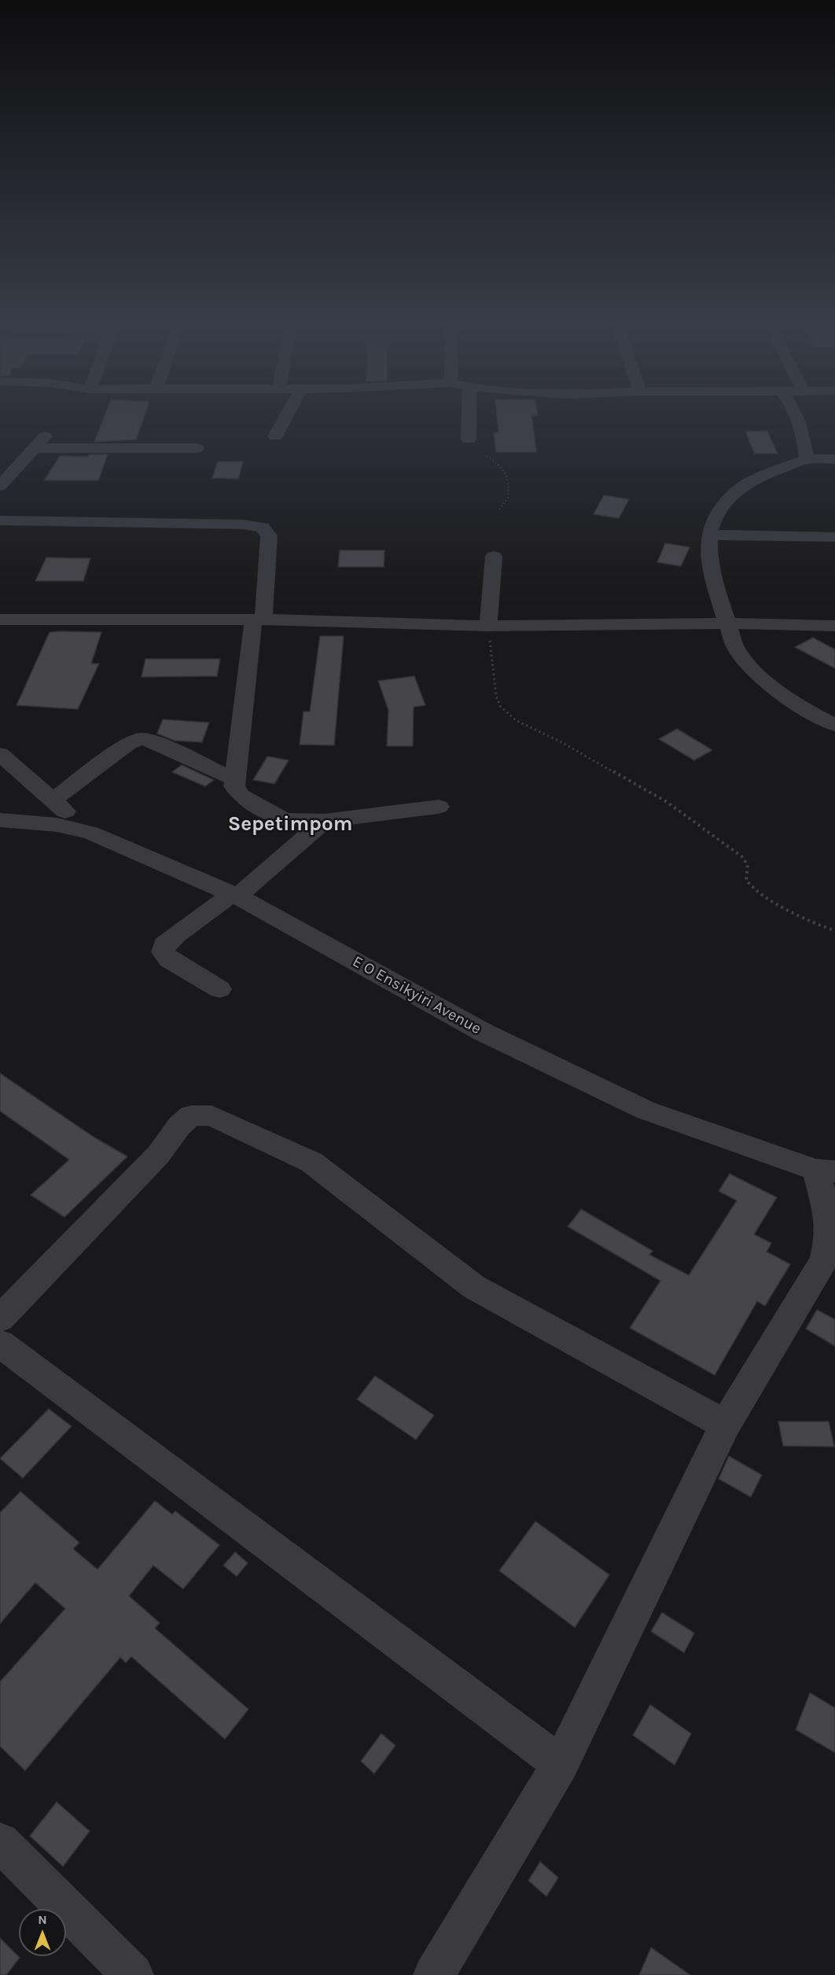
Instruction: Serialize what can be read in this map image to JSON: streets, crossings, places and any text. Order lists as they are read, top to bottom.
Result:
{
  "streets": {
    "street": ["E O Ensikyiri Avenue"]
  },
  "districts": ["Sepetimpom"],
  "north": "top"
}
